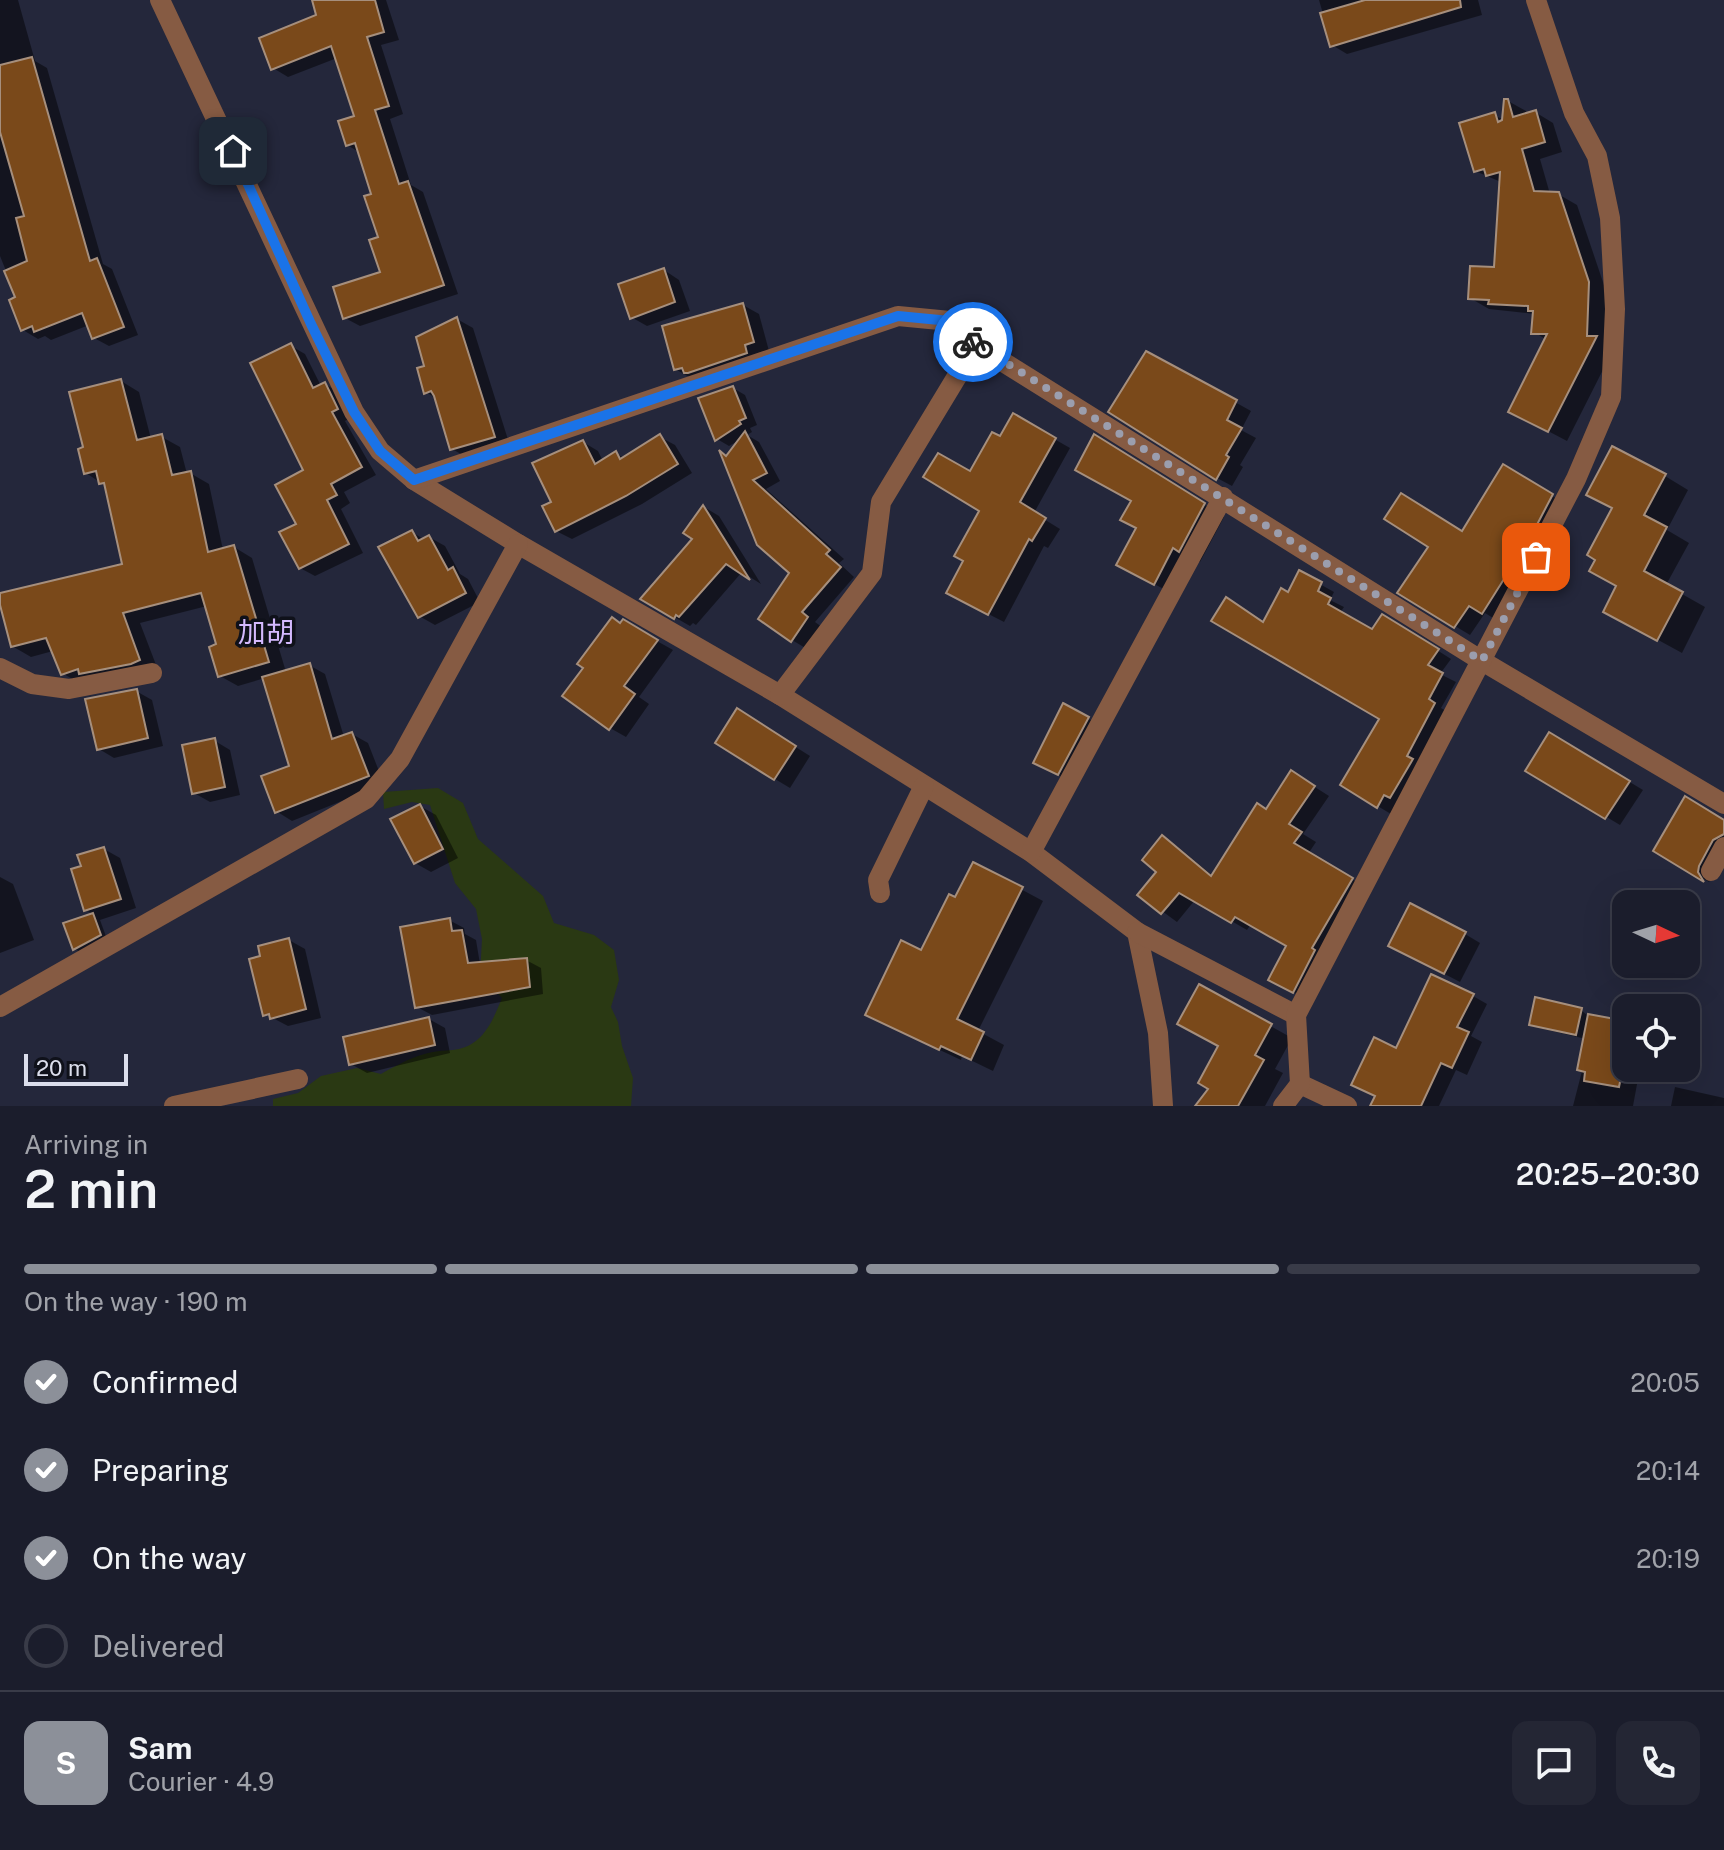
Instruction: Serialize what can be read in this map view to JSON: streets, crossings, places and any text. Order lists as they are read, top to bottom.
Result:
{
  "districts": ["加胡"],
  "scale_bar": "20 m",
  "north": "right",
  "page": {
    "scale": "20 m",
    "heading": ["2 min", "Arriving in", "20:25–20:30"],
    "panel": ["Sam", "Courier · 4.9"],
    "bar": "On the way · 190 m",
    "list": [
      ["Confirmed", "20:05"],
      ["Preparing", "20:14"],
      ["On the way", "20:19"],
      "Delivered"
    ],
    "round": "S"
  }
}
